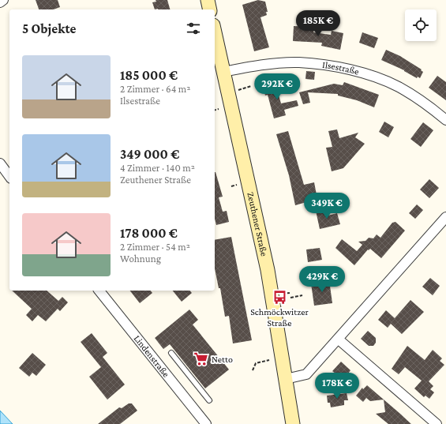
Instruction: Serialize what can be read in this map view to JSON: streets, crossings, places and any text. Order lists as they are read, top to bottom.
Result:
{
  "streets": {
    "main road": ["Zeuthener Straße"],
    "street": ["Ilsestraße", "Lindenstraße"]
  },
  "crossings": [
    ["Ilsestraße", "Zeuthener Straße"]
  ],
  "places": {
    "bus stop": ["Schmöckwitzer Straße"],
    "supermarket": ["Netto"]
  },
  "page": {
    "heading": "5 Objekte",
    "price": [
      "185K €",
      "292K €",
      "349K €",
      "429K €",
      "178K €"
    ],
    "list": [
      {
        "name": "185 000 €",
        "note": "2 Zimmer · 64 m² · Ilsestraße"
      },
      {
        "name": "349 000 €",
        "note": "4 Zimmer · 140 m² · Zeuthener Straße"
      },
      {
        "name": "178 000 €",
        "note": "2 Zimmer · 54 m² · Wohnung"
      }
    ]
  }
}
